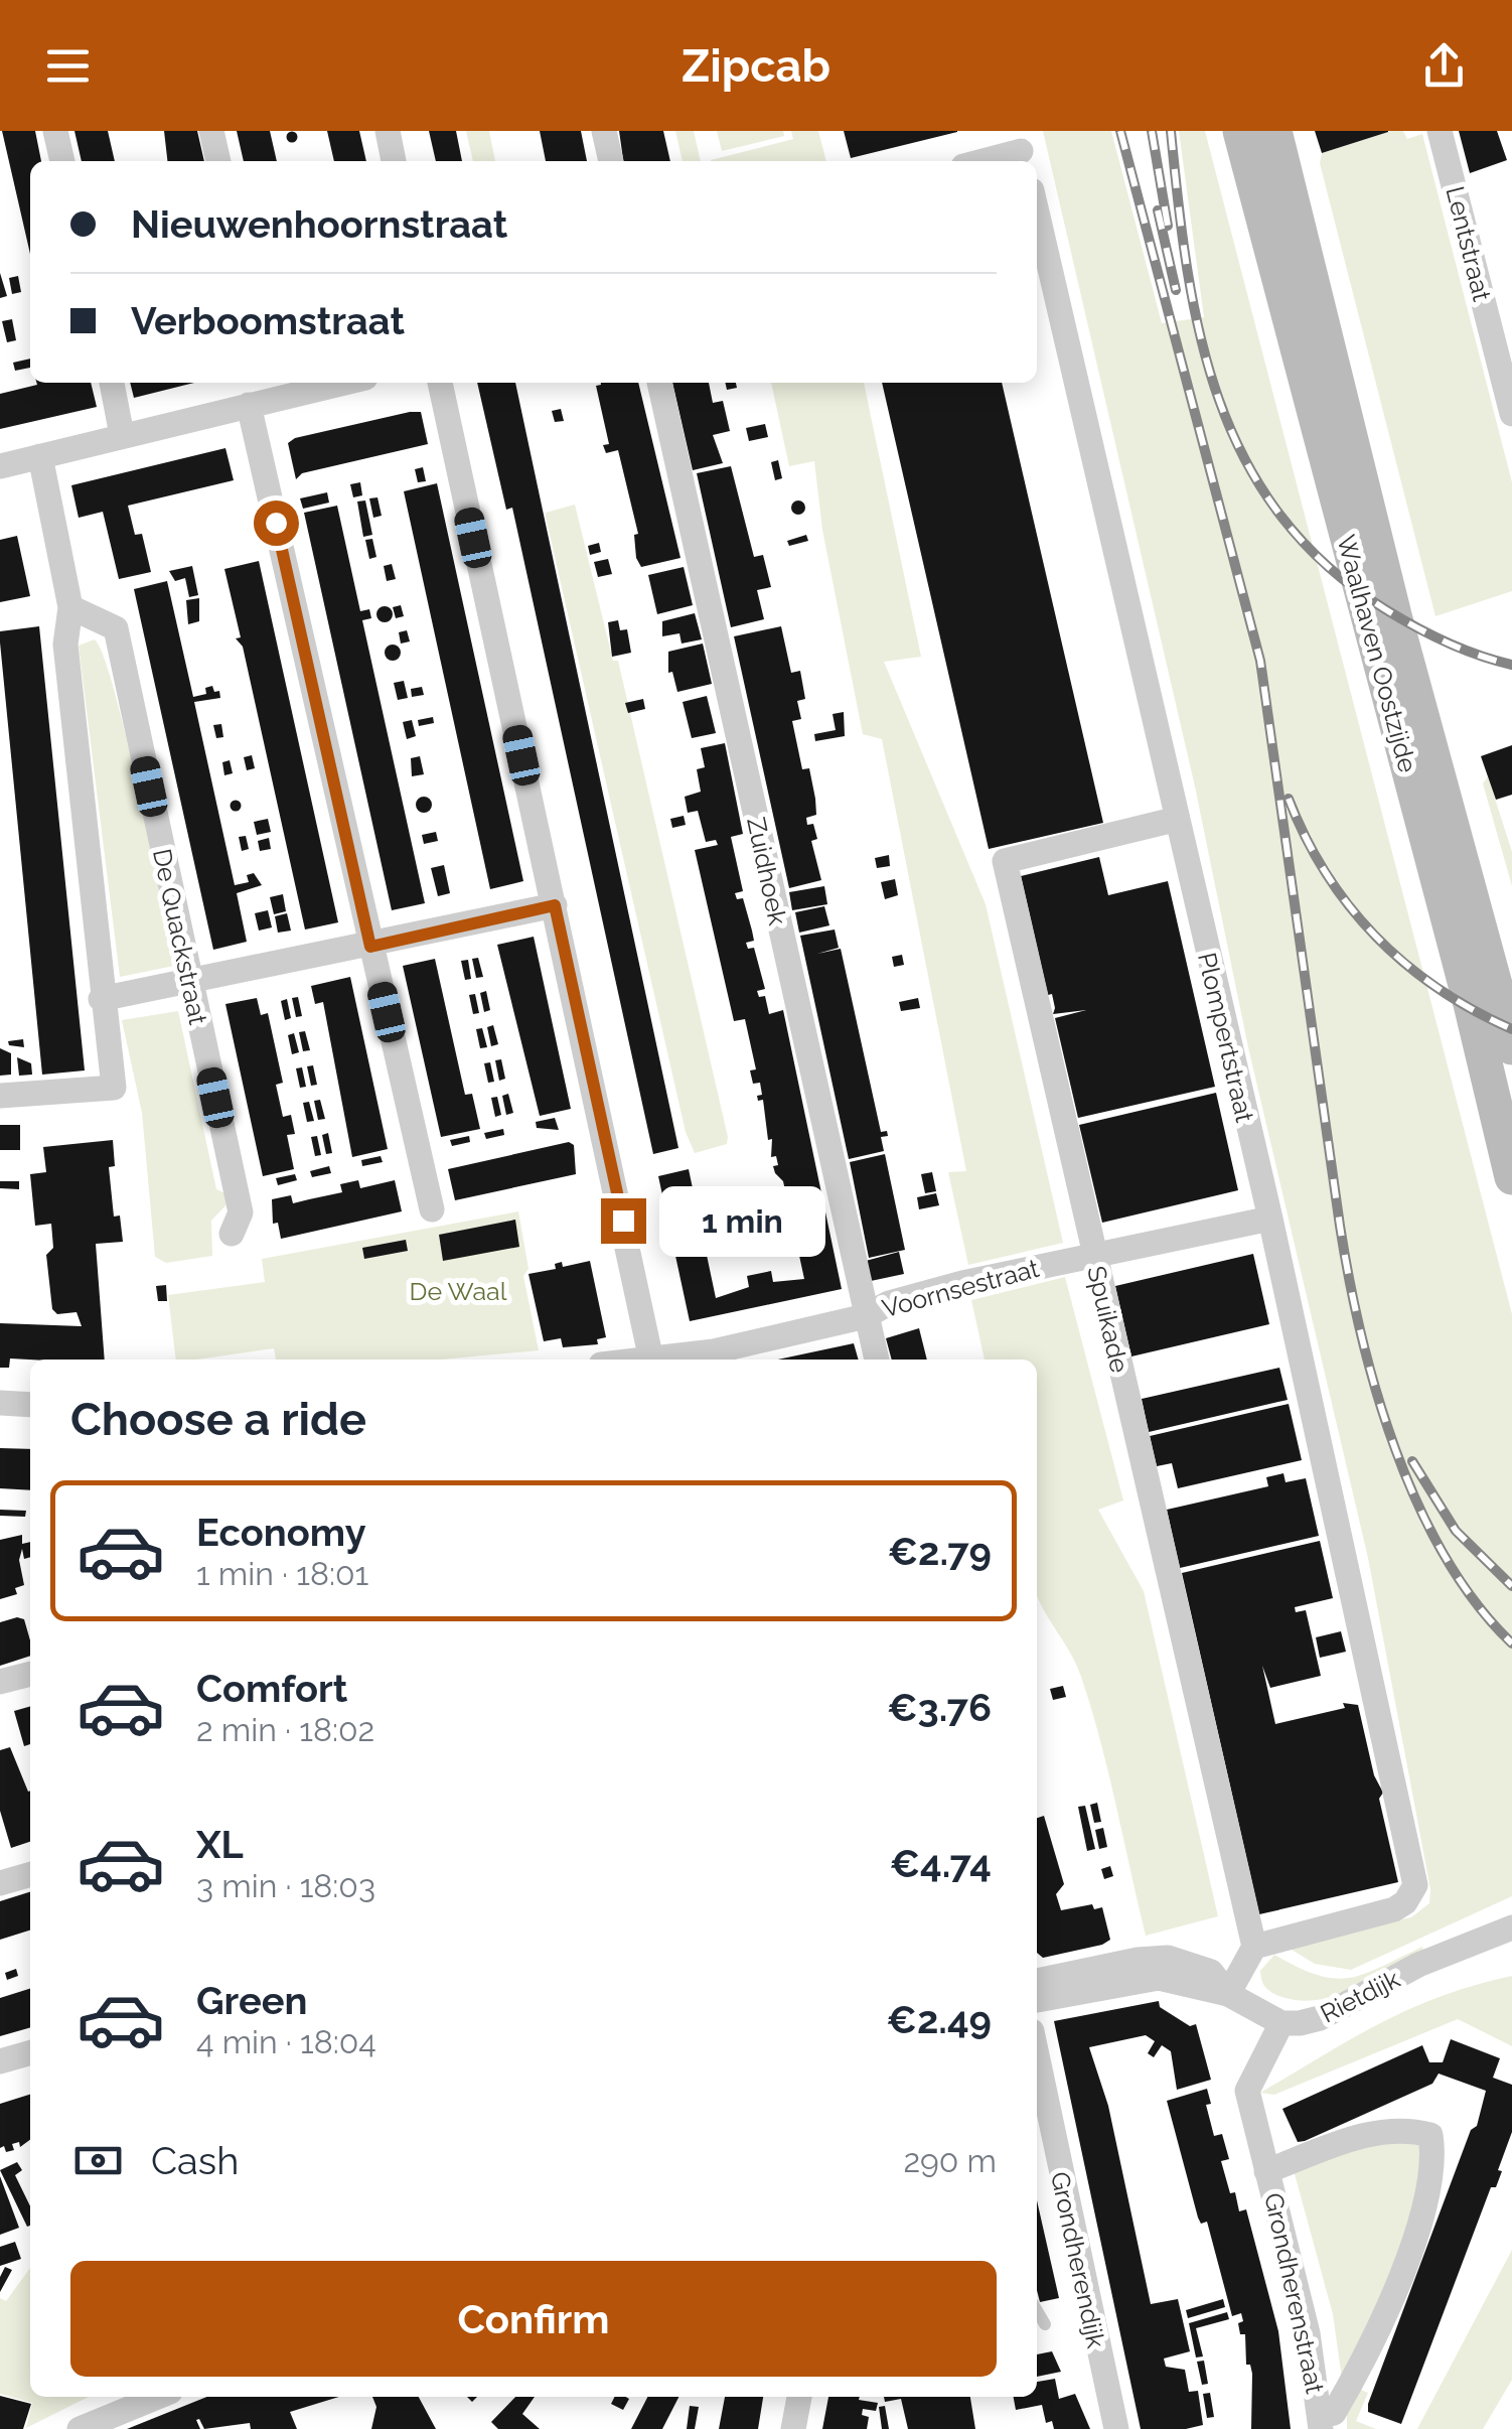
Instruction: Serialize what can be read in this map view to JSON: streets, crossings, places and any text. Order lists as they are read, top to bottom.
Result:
{
  "streets": {
    "main road": ["Waalhaven Oostzijde"],
    "street": [
      "Lentstraat",
      "Zuidhoek",
      "De Quackstraat",
      "Plompertstraat",
      "Voornsestraat",
      "Spuikade",
      "Rietdijk",
      "Grondherendijk",
      "Grondherenstraat"
    ]
  },
  "crossings": [
    ["Zuidhoek", "Voornsestraat"],
    ["Plompertstraat", "Voornsestraat"],
    ["Plompertstraat", "Spuikade"],
    ["Voornsestraat", "Spuikade"],
    ["Rietdijk", "Grondherenstraat"]
  ],
  "parks": ["De Waal"],
  "page": {
    "header": "Zipcab",
    "banner": ["Nieuwenhoornstraat", "Verboomstraat"],
    "bubble": "1 min",
    "heading": "Choose a ride",
    "list": [
      {
        "name": "Economy",
        "note": "1 min · 18:01",
        "value": "€2.79"
      },
      {
        "name": "Comfort",
        "note": "2 min · 18:02",
        "value": "€3.76"
      },
      {
        "name": "XL",
        "note": "3 min · 18:03",
        "value": "€4.74"
      },
      {
        "name": "Green",
        "note": "4 min · 18:04",
        "value": "€2.49"
      }
    ],
    "pay": ["Cash", "290 m"],
    "buttons": "Confirm"
  }
}
